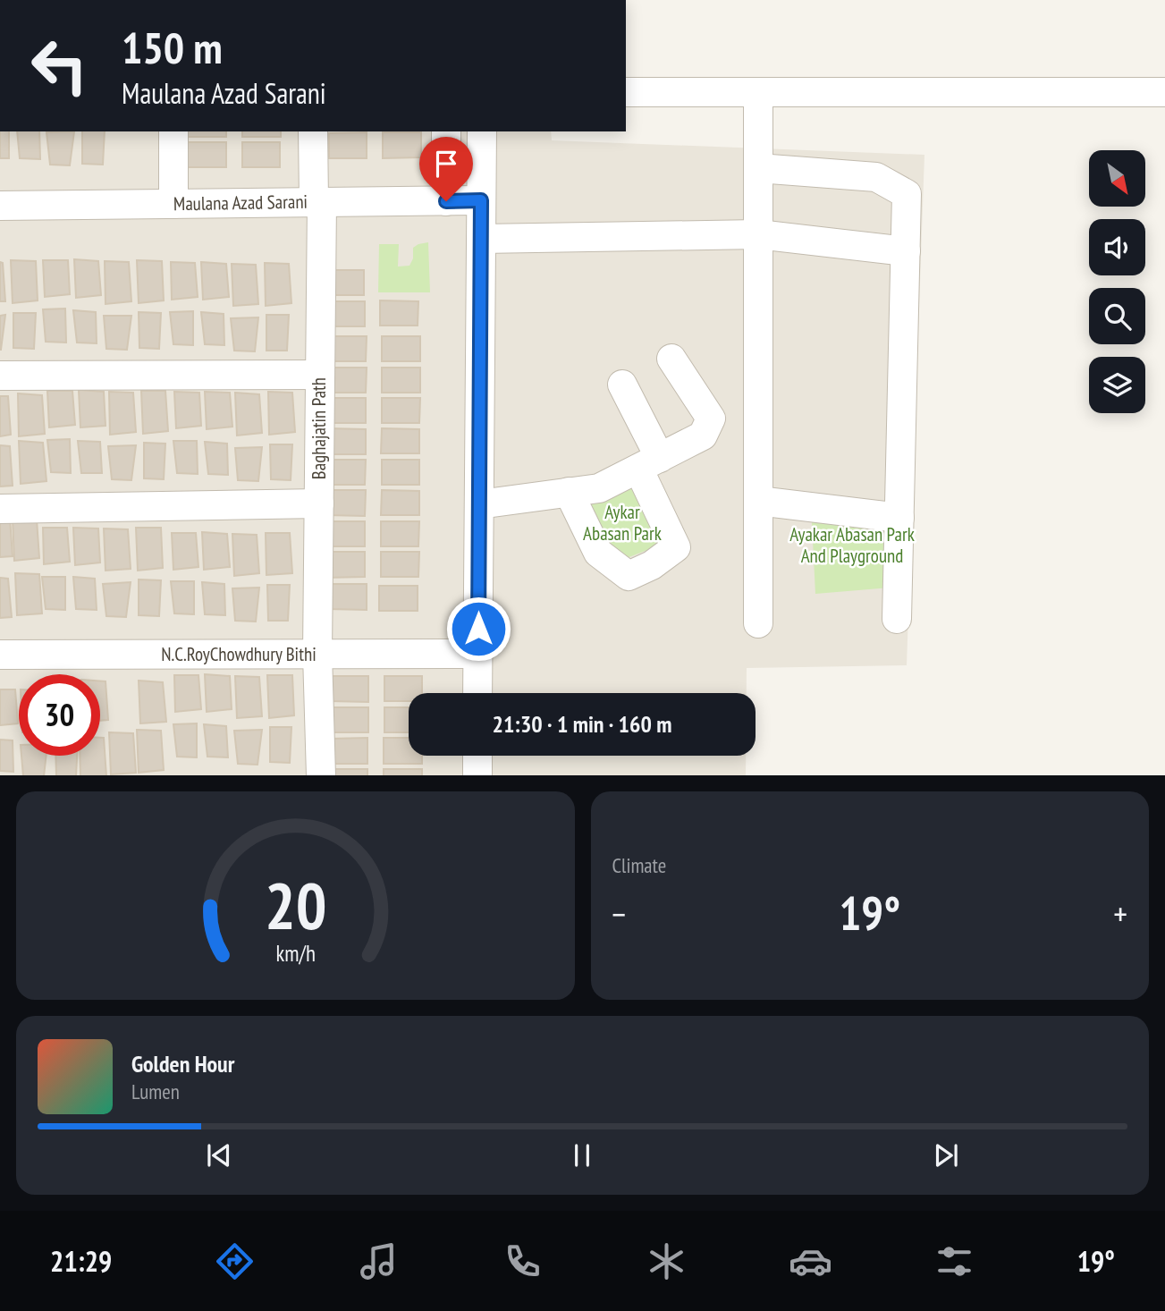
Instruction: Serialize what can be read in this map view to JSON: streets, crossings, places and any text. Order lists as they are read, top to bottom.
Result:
{
  "streets": {
    "street": ["Maulana Azad Sarani", "Baghajatin Path", "N.C.RoyChowdhury Bithi"]
  },
  "crossings": [
    ["Maulana Azad Sarani", "Baghajatin Path"],
    ["Baghajatin Path", "N.C.RoyChowdhury Bithi"]
  ],
  "parks": ["Aykar Abasan Park", "Ayakar Abasan Park And Playground"],
  "north": "bottom right",
  "page": {
    "turn": ["150 m", "Maulana Azad Sarani"],
    "limit": "30",
    "trip": "21:30 · 1 min · 160 m",
    "tile": "Climate",
    "heat": ["−", "19°", "+"],
    "song": ["Golden Hour", "Lumen"],
    "tabs": ["21:29", "19°"],
    "gauge": ["20", "km/h"]
  }
}
